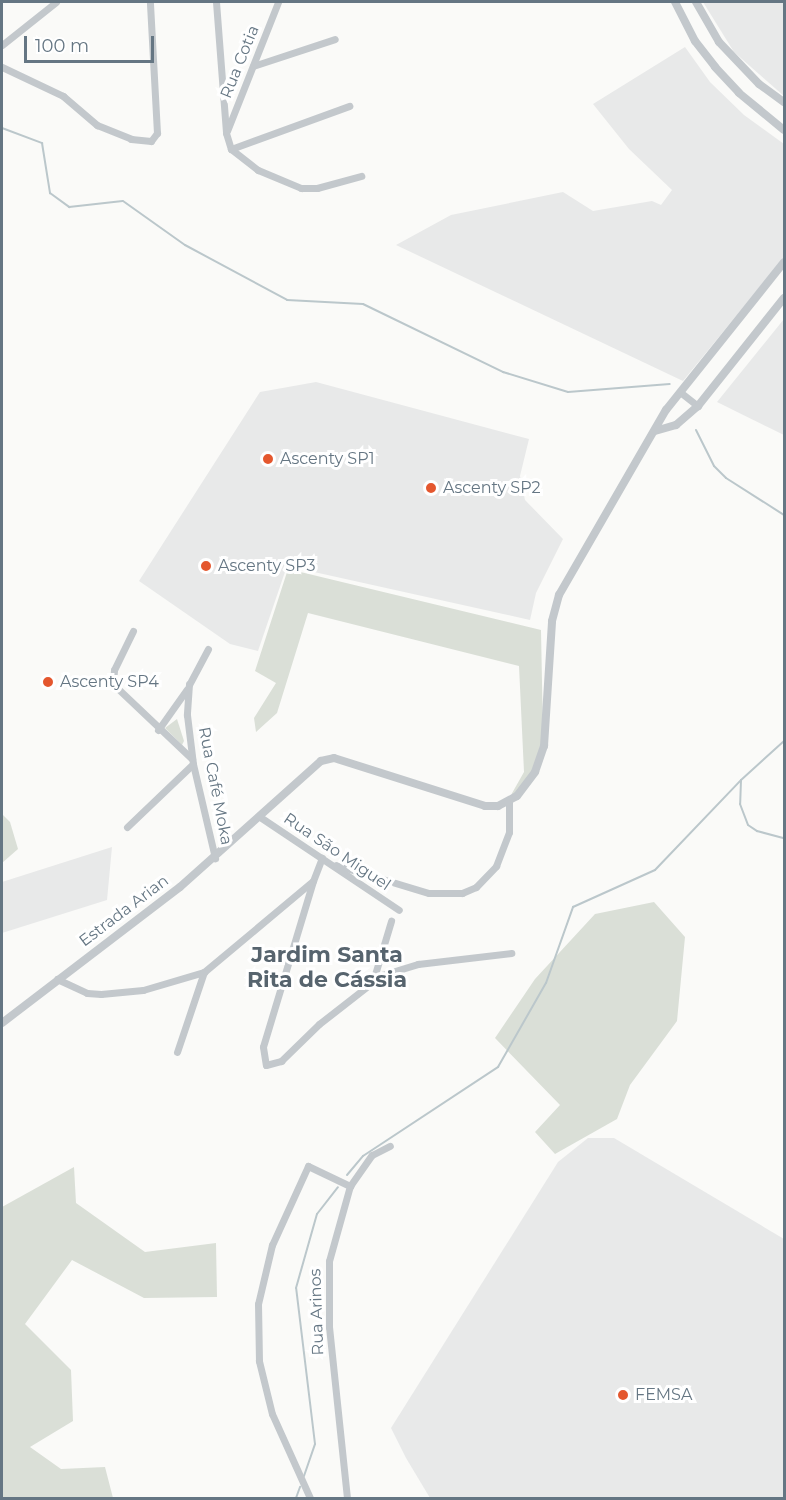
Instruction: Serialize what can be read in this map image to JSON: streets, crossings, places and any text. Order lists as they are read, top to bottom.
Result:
{
  "streets": {
    "street": [
      "Rua Cotia",
      "Rua Café Moka",
      "Rua São Miguel",
      "Estrada Arian",
      "Rua Arinos"
    ]
  },
  "crossings": [
    ["Rua Café Moka", "Estrada Arian"],
    ["Rua São Miguel", "Estrada Arian"]
  ],
  "districts": ["Jardim Santa Rita de Cássia"],
  "places": [
    "Ascenty SP1",
    "Ascenty SP2",
    "Ascenty SP3",
    "Ascenty SP4",
    "FEMSA"
  ],
  "scale_bar": "100 m"
}
